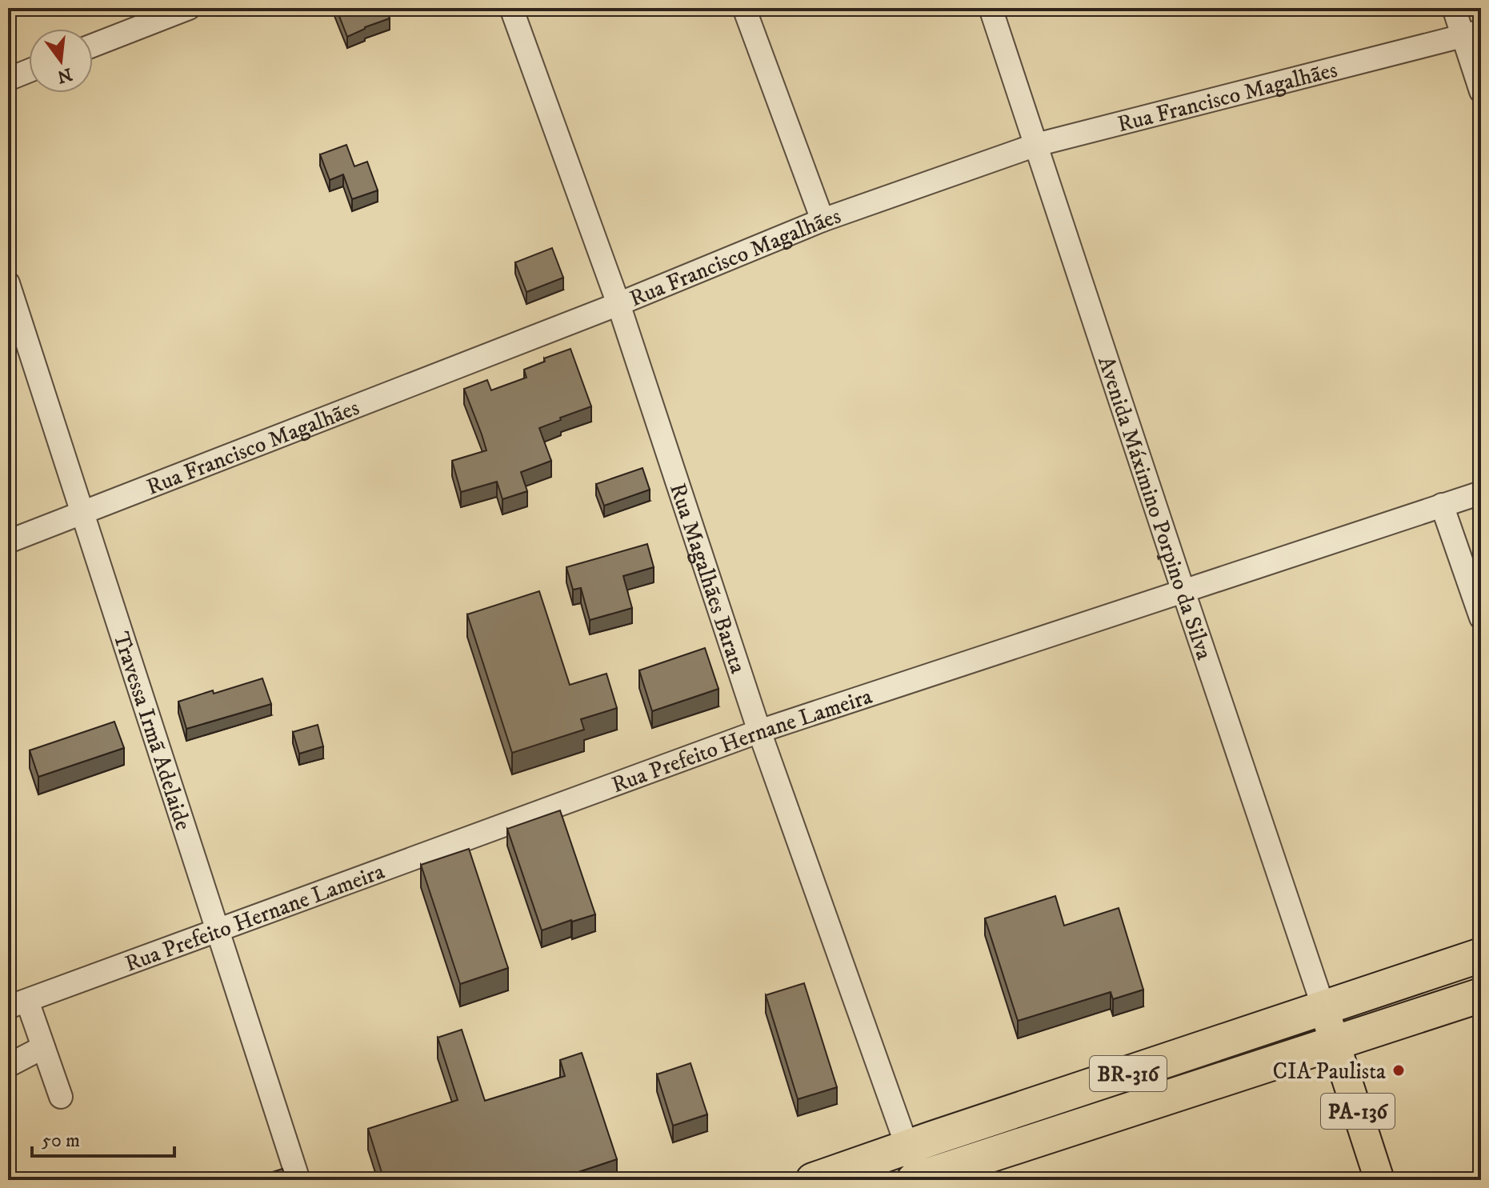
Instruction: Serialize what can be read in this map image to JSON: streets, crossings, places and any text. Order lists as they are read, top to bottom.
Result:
{
  "streets": {
    "highway": ["BR-316"],
    "main road": ["PA-136"],
    "street": [
      "Rua Francisco Magalhães",
      "Avenida Máximino Porpino da Silva",
      "Rua Magalhães Barata",
      "Travessa Irmã Adelaide",
      "Rua Prefeito Hernane Lameira"
    ]
  },
  "crossings": [
    ["Rua Francisco Magalhães", "Avenida Máximino Porpino da Silva"],
    ["Rua Francisco Magalhães", "Rua Magalhães Barata"],
    ["Rua Francisco Magalhães", "Travessa Irmã Adelaide"],
    ["Avenida Máximino Porpino da Silva", "Rua Prefeito Hernane Lameira"],
    ["Avenida Máximino Porpino da Silva", "BR-316"],
    ["Avenida Máximino Porpino da Silva", "PA-136"],
    ["Rua Magalhães Barata", "Rua Prefeito Hernane Lameira"],
    ["Rua Magalhães Barata", "BR-316"],
    ["Travessa Irmã Adelaide", "Rua Prefeito Hernane Lameira"],
    ["BR-316", "PA-136"]
  ],
  "places": ["CIA Paulista"],
  "scale_bar": "50 m",
  "north": "bottom"
}
